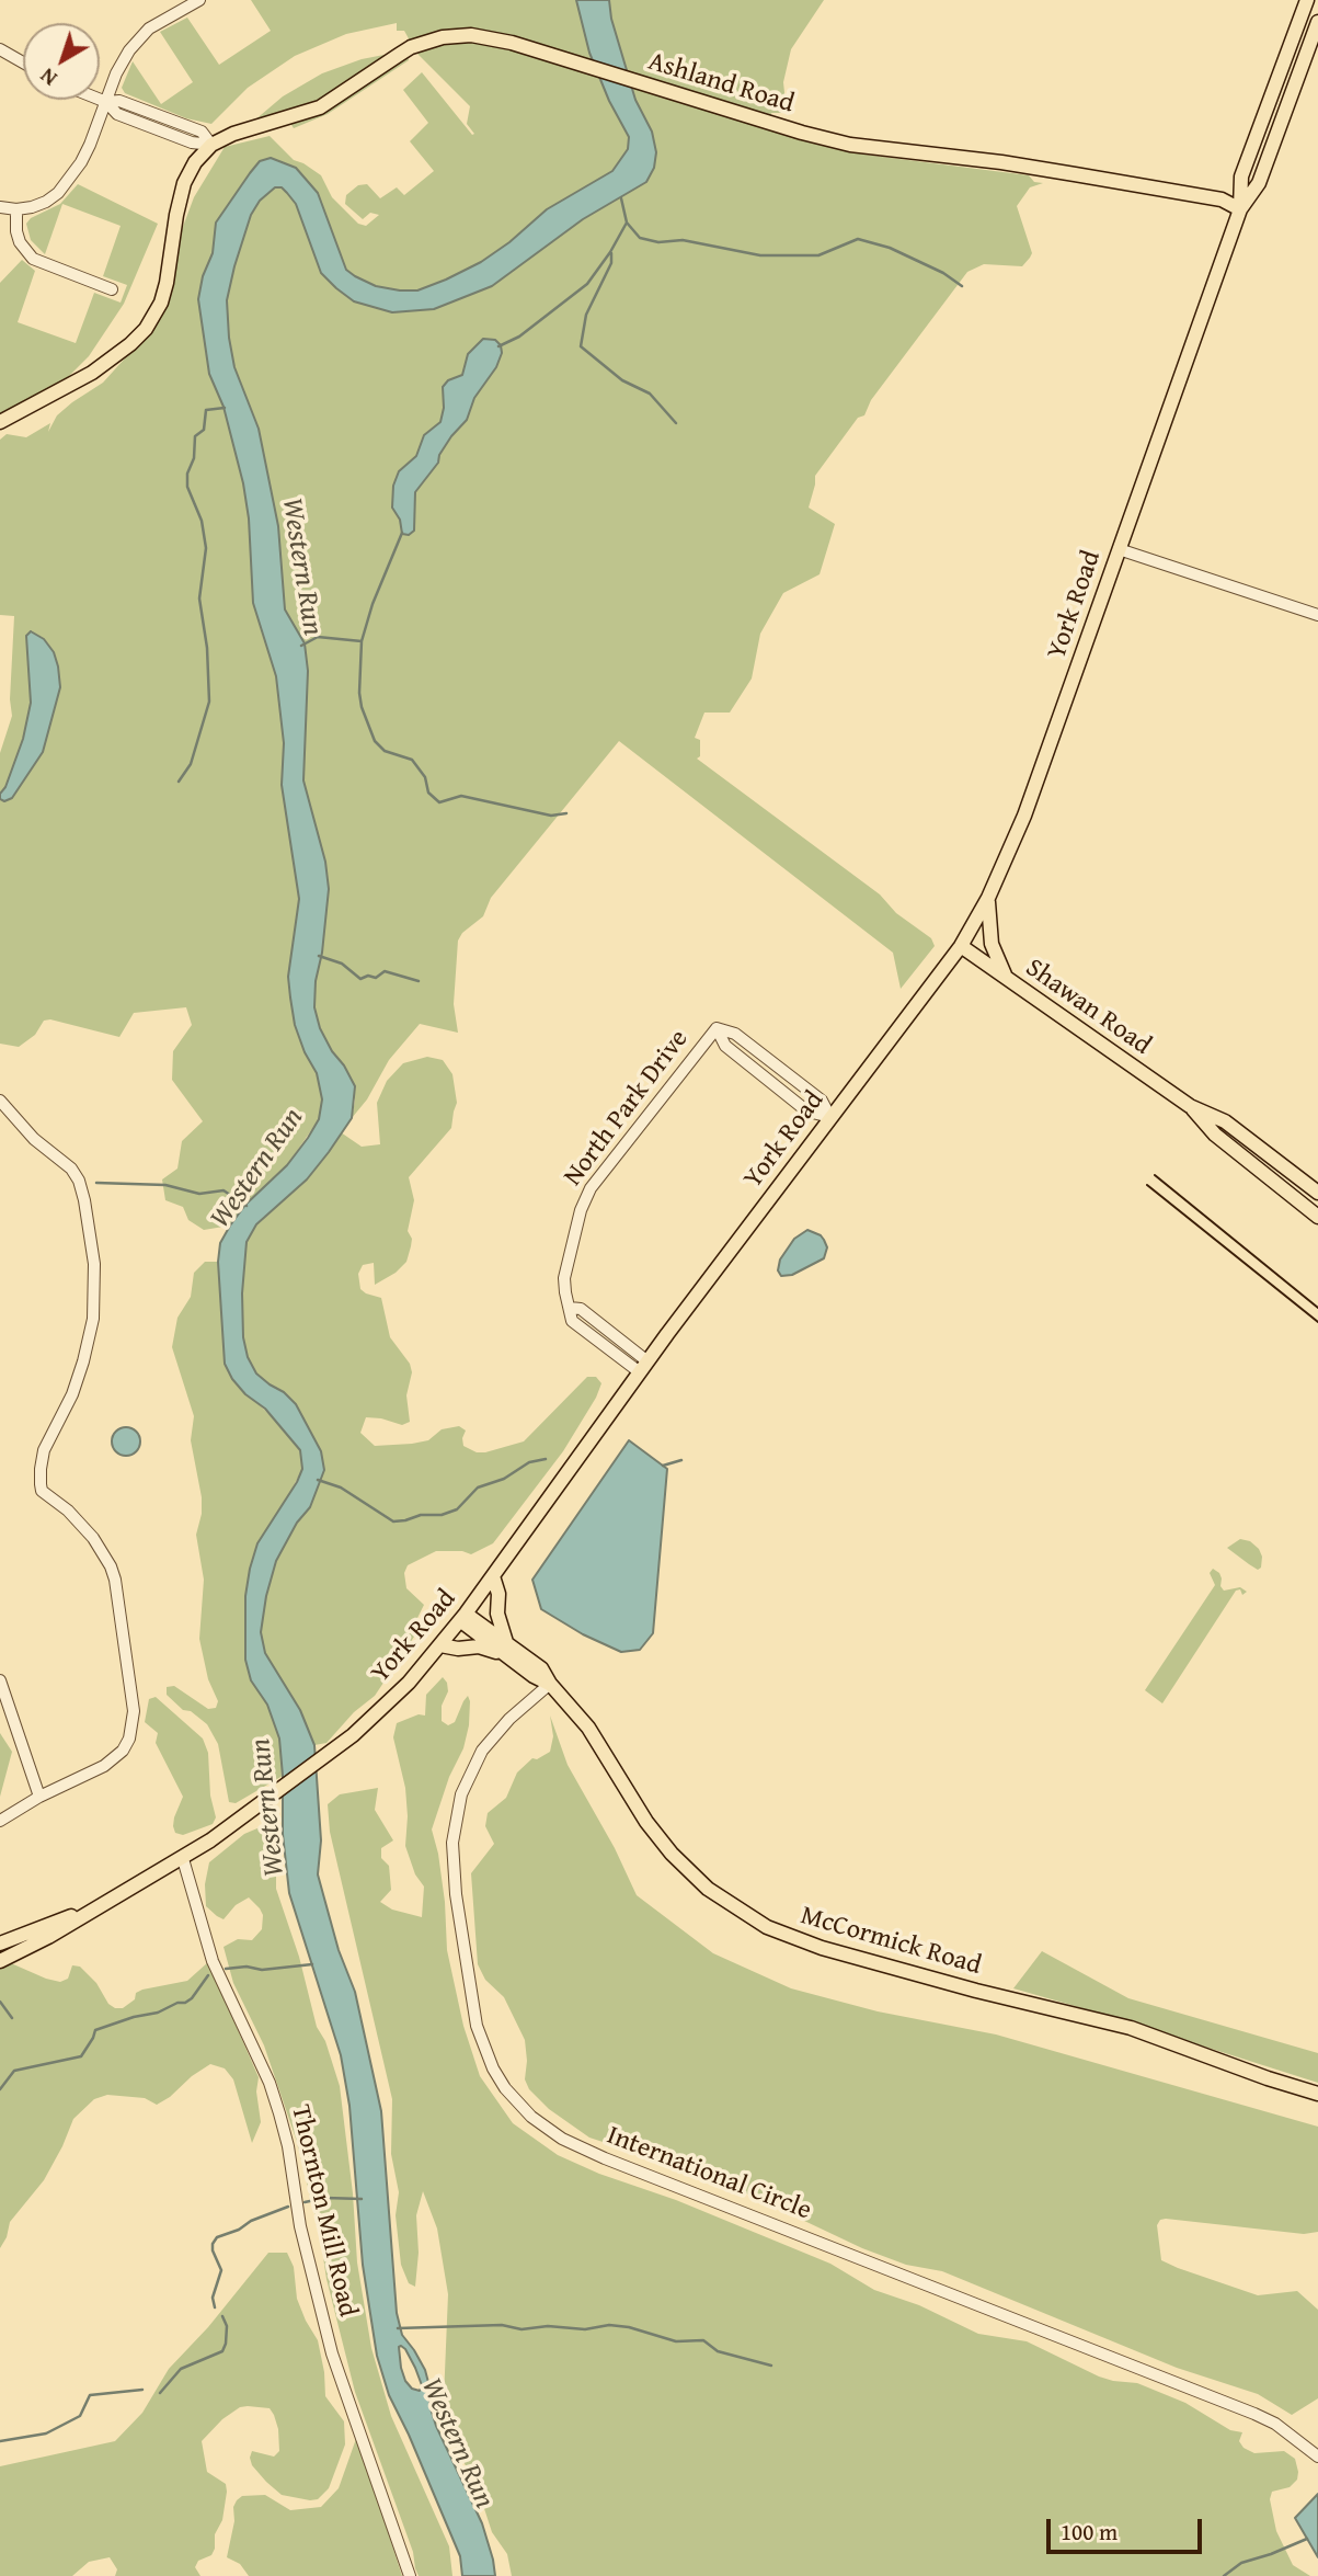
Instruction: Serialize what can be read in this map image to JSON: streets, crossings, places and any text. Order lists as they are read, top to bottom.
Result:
{
  "streets": {
    "main road": [
      "Ashland Road",
      "York Road",
      "Shawan Road",
      "McCormick Road"
    ],
    "street": ["North Park Drive", "International Circle", "Thornton Mill Road"]
  },
  "crossings": [
    ["Ashland Road", "York Road"],
    ["York Road", "Shawan Road"],
    ["York Road", "North Park Drive"],
    ["York Road", "McCormick Road"],
    ["York Road", "Thornton Mill Road"],
    ["McCormick Road", "International Circle"]
  ],
  "water": ["Western Run"],
  "scale_bar": "100 m",
  "north": "bottom left"
}
